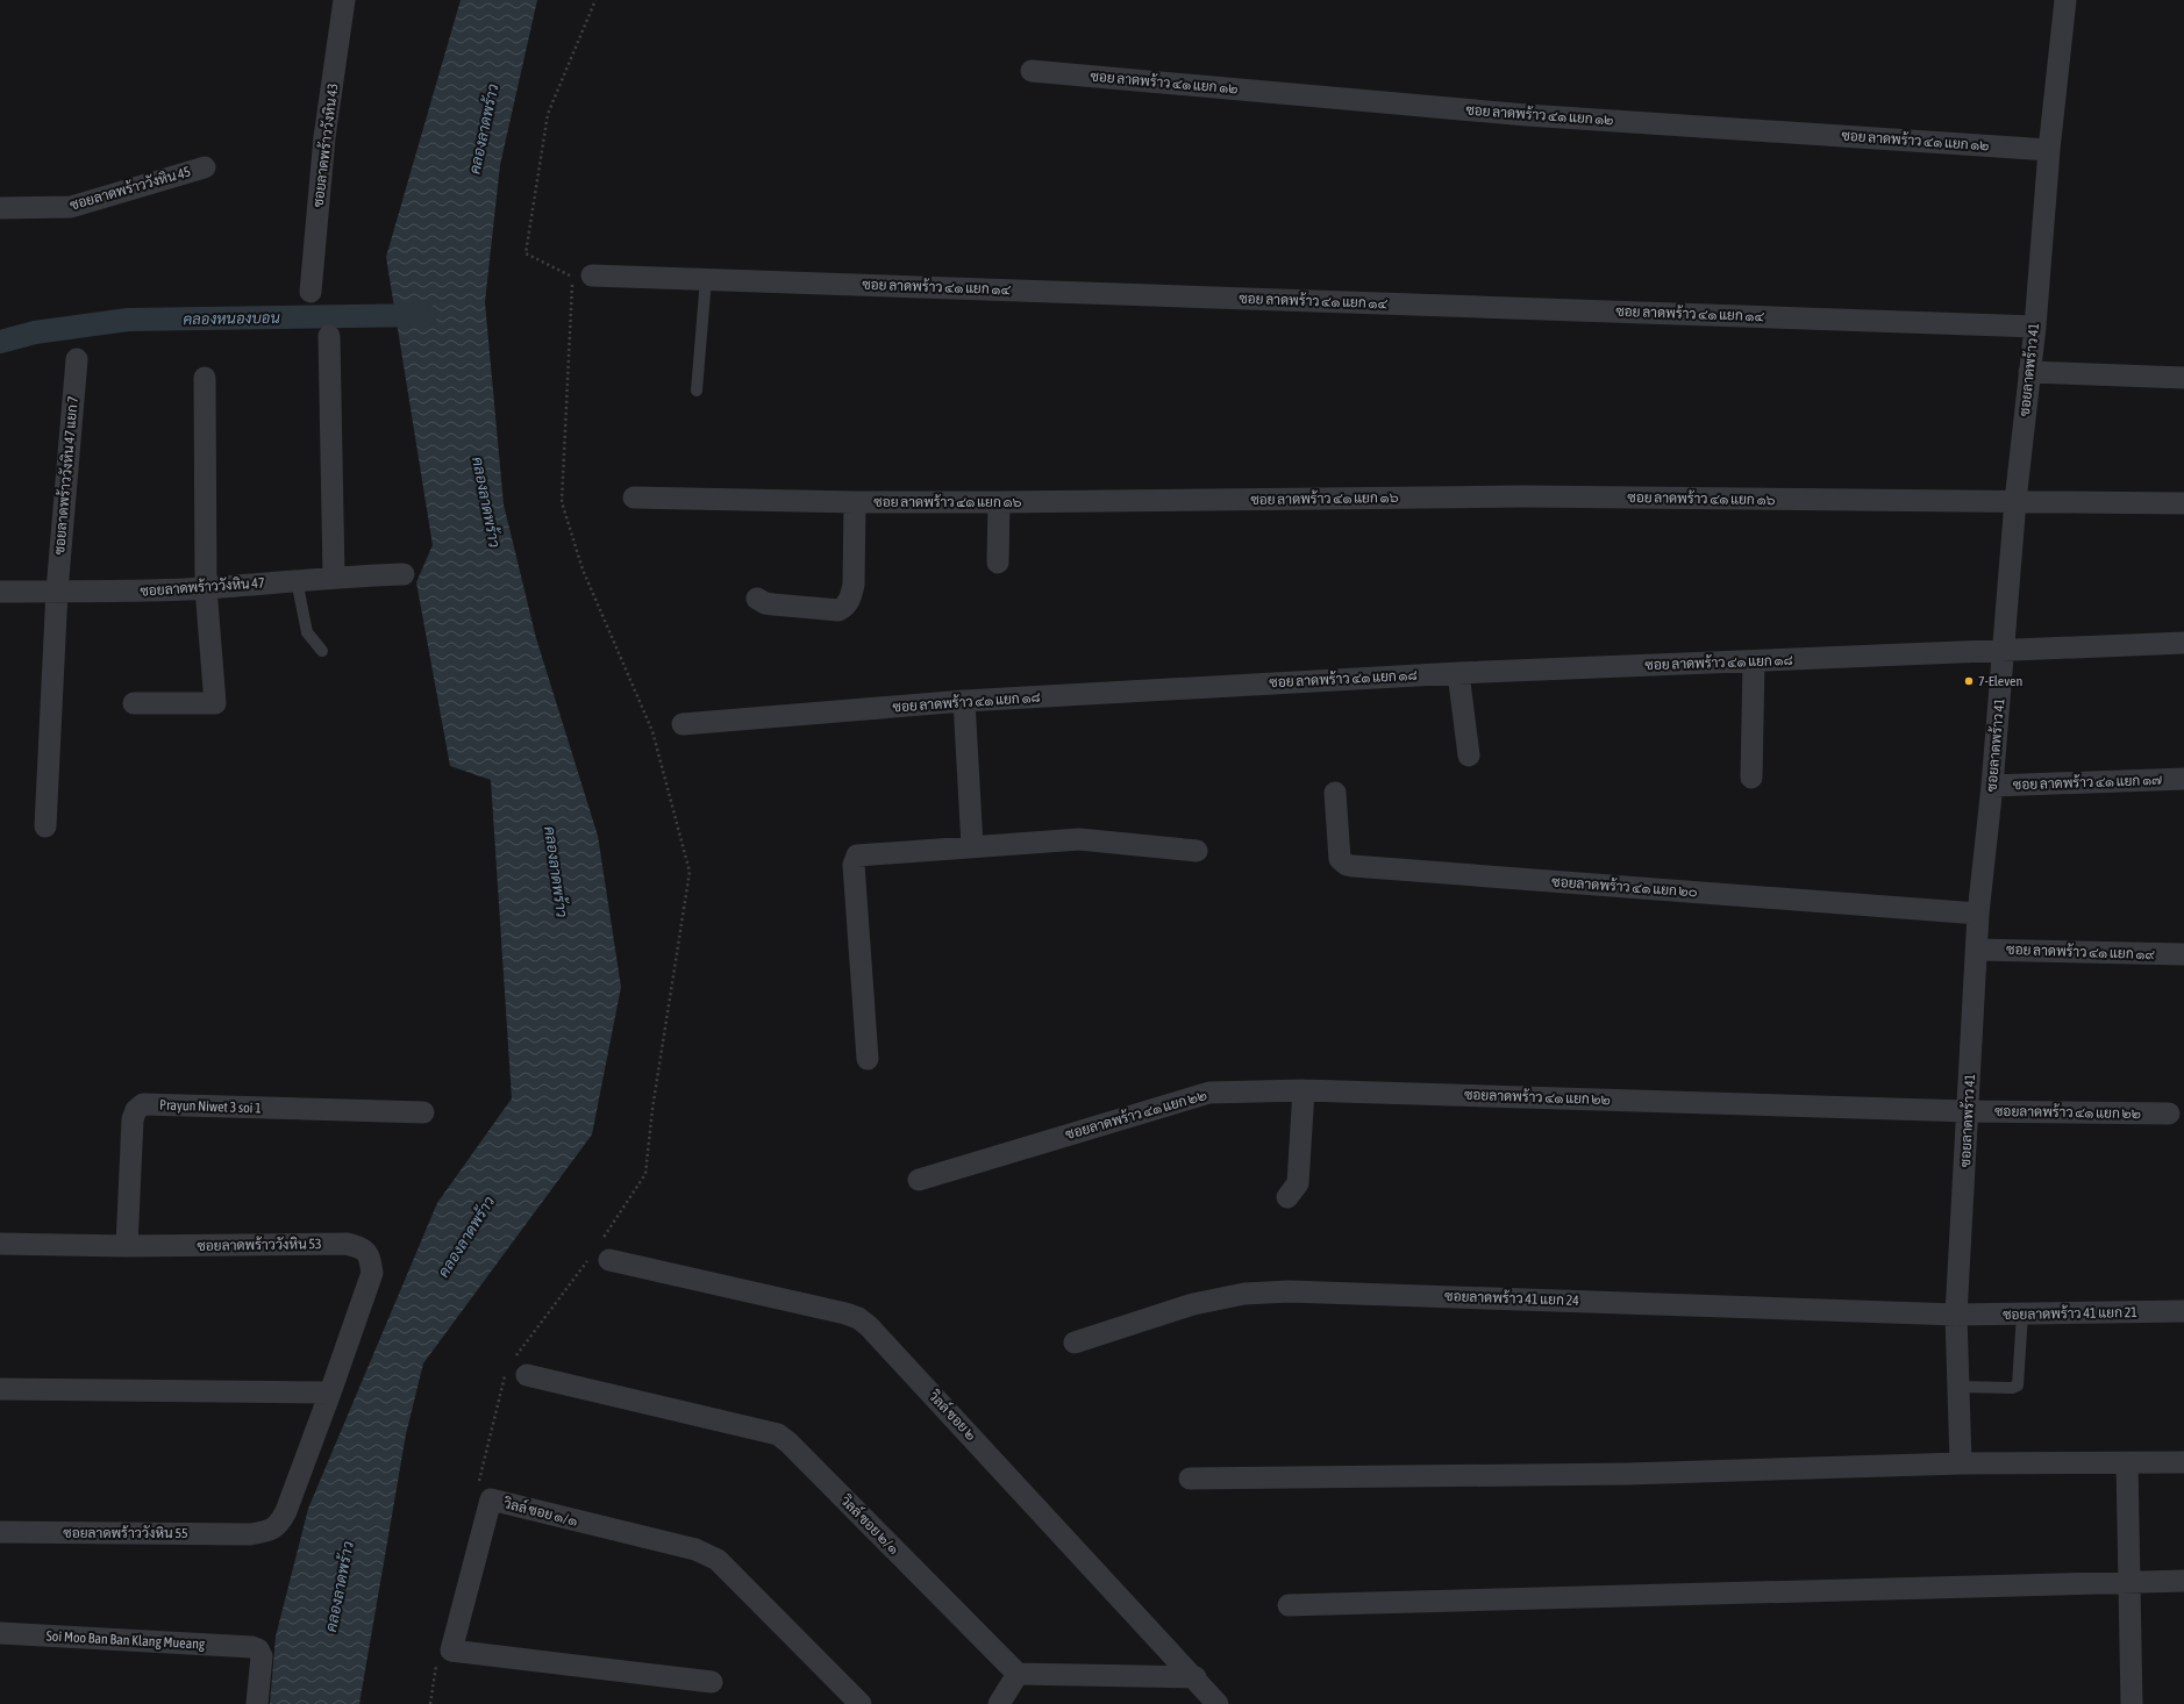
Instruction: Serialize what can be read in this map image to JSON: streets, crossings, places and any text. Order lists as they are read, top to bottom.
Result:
{
  "streets": {
    "street": [
      "ซอย ลาดพร้าว ๔๑ แยก ๑๒",
      "ซอยลาดพร้าววังหิน 43",
      "ซอยลาดพร้าววังหิน 45",
      "ซอย ลาดพร้าว ๔๑ แยก ๑๔",
      "ซอยลาดพร้าว 41",
      "ซอยลาดพร้าววังหิน 47 แยก 7",
      "ซอย ลาดพร้าว ๔๑ แยก ๑๖",
      "ซอยลาดพร้าววังหิน 47",
      "ซอย ลาดพร้าว ๔๑ แยก ๑๘",
      "ซอย ลาดพร้าว ๔๑ แยก ๑๗",
      "ซอยลาดพร้าว ๔๑ แยก ๒๐",
      "ซอย ลาดพร้าว ๔๑ แยก ๑๙",
      "ซอยลาดพร้าว ๔๑ แยก ๒๒",
      "Prayun Niwet 3 soi 1",
      "ซอยลาดพร้าววังหิน 53",
      "ซอยลาดพร้าว 41 แยก 24",
      "ซอยลาดพร้าว 41 แยก 21",
      "วิลล์ ซอย ๒",
      "วิลล์ ซอย ๑/๑",
      "วิลล์ ซอย ๒/๑",
      "ซอยลาดพร้าววังหิน 55",
      "Soi Moo Ban Ban Klang Mueang"
    ]
  },
  "crossings": [
    ["ซอย ลาดพร้าว ๔๑ แยก ๑๒", "ซอยลาดพร้าว 41"],
    ["ซอย ลาดพร้าว ๔๑ แยก ๑๔", "ซอยลาดพร้าว 41"],
    ["ซอยลาดพร้าว 41", "ซอย ลาดพร้าว ๔๑ แยก ๑๖"],
    ["ซอยลาดพร้าว 41", "ซอย ลาดพร้าว ๔๑ แยก ๑๘"],
    ["ซอยลาดพร้าว 41", "ซอย ลาดพร้าว ๔๑ แยก ๑๗"],
    ["ซอยลาดพร้าว 41", "ซอยลาดพร้าว ๔๑ แยก ๒๐"],
    ["ซอยลาดพร้าว 41", "ซอย ลาดพร้าว ๔๑ แยก ๑๙"],
    ["ซอยลาดพร้าว 41", "ซอยลาดพร้าว ๔๑ แยก ๒๒"],
    ["ซอยลาดพร้าว 41", "ซอยลาดพร้าว 41 แยก 24"],
    ["ซอยลาดพร้าว 41", "ซอยลาดพร้าว 41 แยก 21"],
    ["ซอยลาดพร้าววังหิน 47 แยก 7", "ซอยลาดพร้าววังหิน 47"],
    ["Prayun Niwet 3 soi 1", "ซอยลาดพร้าววังหิน 53"],
    ["ซอยลาดพร้าววังหิน 53", "ซอยลาดพร้าววังหิน 55"],
    ["ซอยลาดพร้าว 41 แยก 24", "ซอยลาดพร้าว 41 แยก 21"]
  ],
  "water": ["คลองลาดพร้าว", "คลองหนองบอน"],
  "places": ["7-Eleven"]
}
